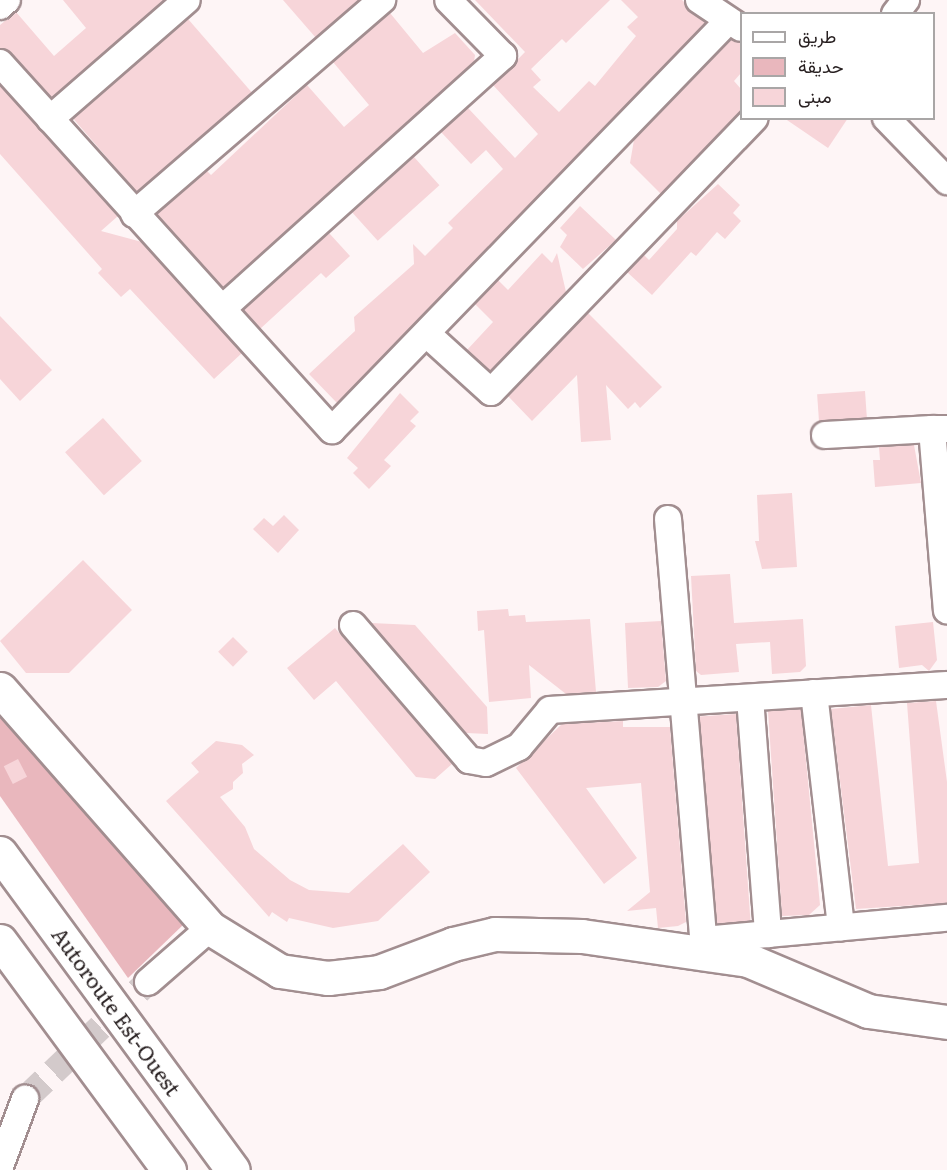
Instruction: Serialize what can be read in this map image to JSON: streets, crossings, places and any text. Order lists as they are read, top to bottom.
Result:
{
  "streets": {
    "main road": ["Autoroute Est-Ouest"]
  },
  "legend": ["طريق", "حديقة", "مبنى"]
}
